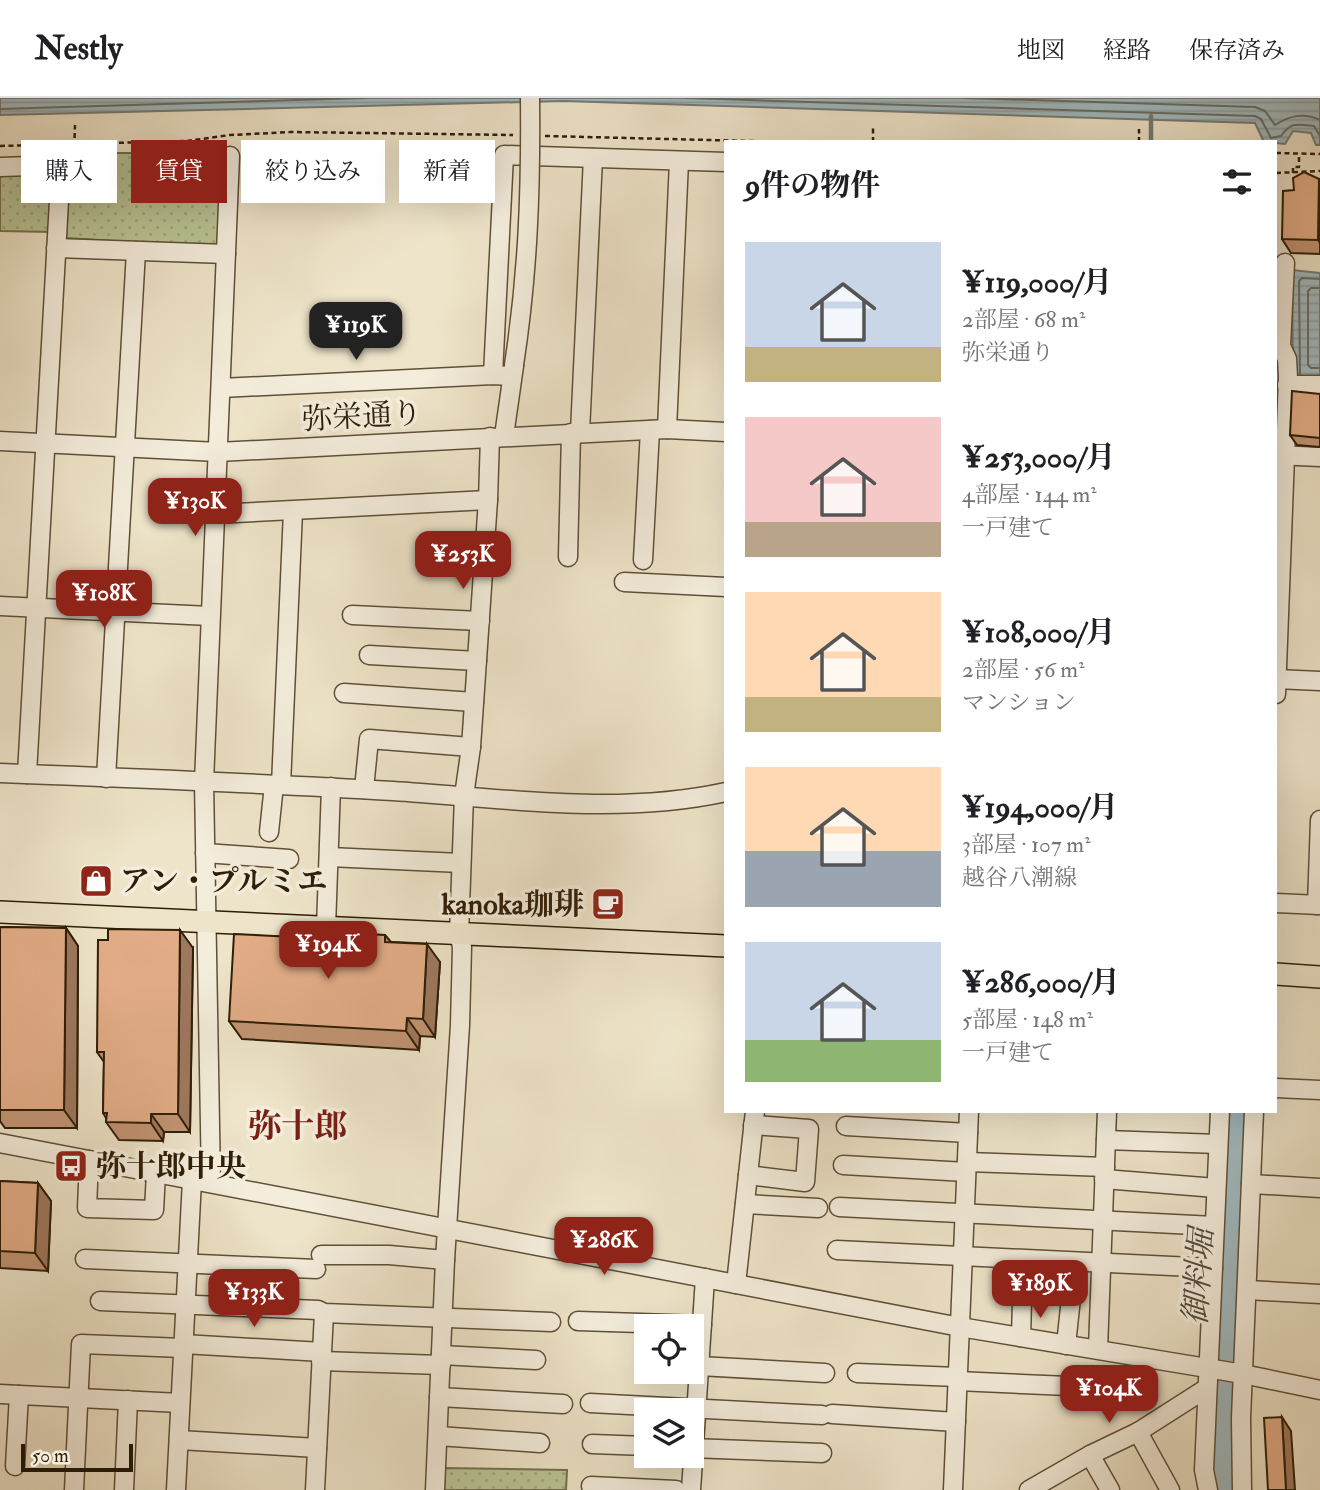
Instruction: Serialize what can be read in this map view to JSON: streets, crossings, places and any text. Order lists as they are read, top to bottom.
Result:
{
  "streets": {
    "street": ["弥栄通り"]
  },
  "districts": ["弥十郎"],
  "water": ["御料堀"],
  "places": {
    "shop": ["アン・プルミエ"],
    "cafe": ["kanoka珈琲"],
    "bus stop": ["弥十郎中央"]
  },
  "scale_bar": "50 m",
  "page": {
    "header": "Nestly",
    "nav": ["地図", "経路", "保存済み"],
    "chip": [
      "購入",
      "賃貸",
      "絞り込み",
      "新着"
    ],
    "heading": "9件の物件",
    "list": [
      {
        "name": "¥119,000/月",
        "note": "2部屋 · 68 m² · 弥栄通り"
      },
      {
        "name": "¥253,000/月",
        "note": "4部屋 · 144 m² · 一戸建て"
      },
      {
        "name": "¥108,000/月",
        "note": "2部屋 · 56 m² · マンション"
      },
      {
        "name": "¥194,000/月",
        "note": "3部屋 · 107 m² · 越谷八潮線"
      },
      {
        "name": "¥286,000/月",
        "note": "5部屋 · 148 m² · 一戸建て"
      }
    ],
    "price": [
      "¥119K",
      "¥130K",
      "¥253K",
      "¥108K",
      "¥194K",
      "¥286K",
      "¥189K",
      "¥133K",
      "¥104K"
    ],
    "scale": "50 m"
  }
}
